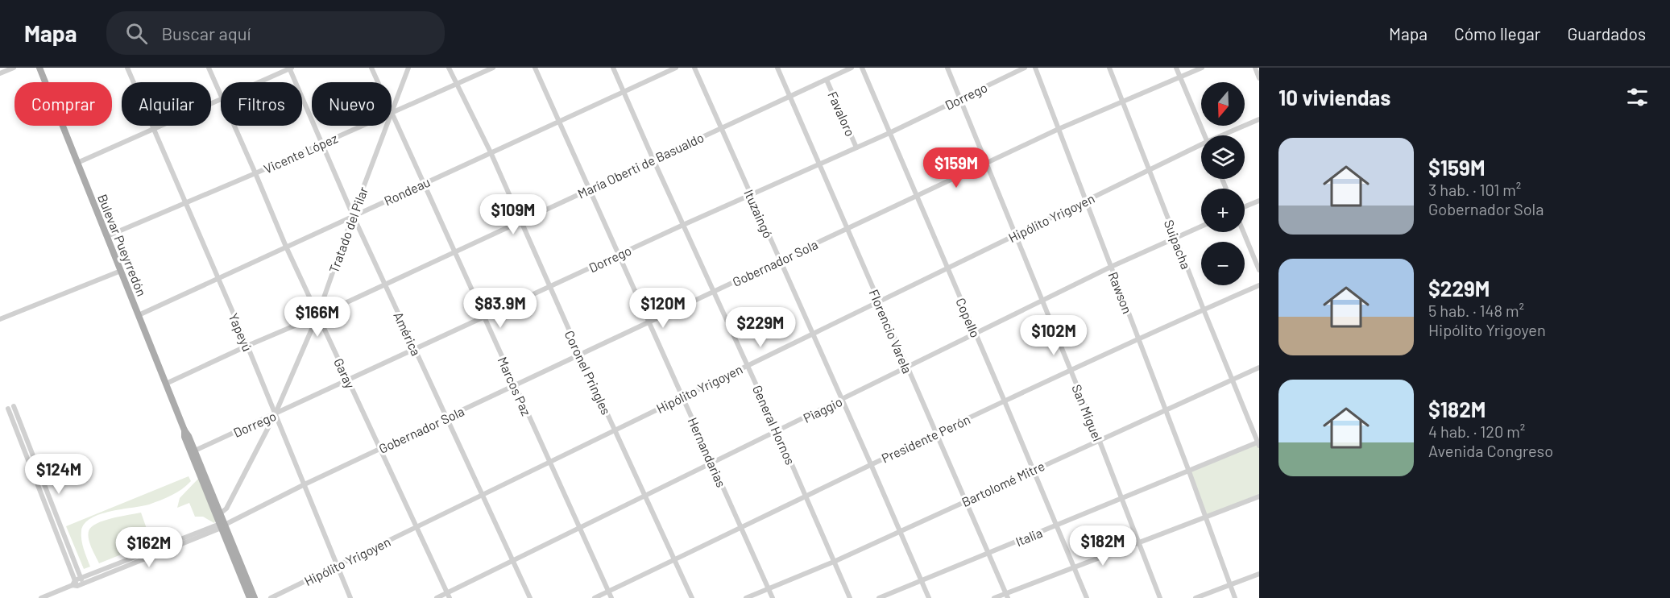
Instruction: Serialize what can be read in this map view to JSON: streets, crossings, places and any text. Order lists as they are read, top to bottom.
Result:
{
  "streets": {
    "main road": ["Bulevar Pueyrredón"],
    "street": [
      "Dorrego",
      "Favaloro",
      "Vicente López",
      "María Oberti de Basualdo",
      "Rondeau",
      "Ituzaingó",
      "Hipólito Yrigoyen",
      "Tratado del Pilar",
      "Suipacha",
      "Gobernador Sola",
      "Rawson",
      "Copello",
      "Florencio Varela",
      "Yapeyú",
      "América",
      "Coronel Pringles",
      "Garay",
      "Marcos Paz",
      "Piaggio",
      "San Miguel",
      "General Hornos",
      "Presidente Perón",
      "Hernandarias",
      "Bartolomé Mitre",
      "Italia"
    ]
  },
  "crossings": [
    ["Dorrego", "Favaloro"],
    ["Dorrego", "Ituzaingó"],
    ["Dorrego", "Tratado del Pilar"],
    ["Dorrego", "Bulevar Pueyrredón"],
    ["Dorrego", "Copello"],
    ["Dorrego", "Florencio Varela"],
    ["Dorrego", "Yapeyú"],
    ["Dorrego", "América"],
    ["Dorrego", "Coronel Pringles"],
    ["Dorrego", "Garay"],
    ["Dorrego", "Marcos Paz"],
    ["Dorrego", "San Miguel"],
    ["Dorrego", "General Hornos"],
    ["Dorrego", "Hernandarias"],
    ["Favaloro", "María Oberti de Basualdo"],
    ["Vicente López", "Bulevar Pueyrredón"],
    ["Vicente López", "Yapeyú"],
    ["Vicente López", "América"],
    ["Vicente López", "Coronel Pringles"],
    ["Vicente López", "Garay"],
    ["María Oberti de Basualdo", "Ituzaingó"],
    ["María Oberti de Basualdo", "Tratado del Pilar"],
    ["María Oberti de Basualdo", "Bulevar Pueyrredón"],
    ["María Oberti de Basualdo", "Florencio Varela"],
    ["María Oberti de Basualdo", "Yapeyú"],
    ["María Oberti de Basualdo", "América"],
    ["María Oberti de Basualdo", "Coronel Pringles"],
    ["María Oberti de Basualdo", "Garay"],
    ["María Oberti de Basualdo", "Marcos Paz"],
    ["María Oberti de Basualdo", "General Hornos"],
    ["María Oberti de Basualdo", "Hernandarias"],
    ["Rondeau", "Tratado del Pilar"],
    ["Rondeau", "Bulevar Pueyrredón"],
    ["Rondeau", "Yapeyú"],
    ["Rondeau", "América"],
    ["Rondeau", "Coronel Pringles"],
    ["Rondeau", "Garay"],
    ["Rondeau", "Marcos Paz"],
    ["Rondeau", "General Hornos"],
    ["Rondeau", "Hernandarias"],
    ["Ituzaingó", "Hipólito Yrigoyen"],
    ["Ituzaingó", "Gobernador Sola"],
    ["Ituzaingó", "Piaggio"],
    ["Ituzaingó", "Presidente Perón"],
    ["Ituzaingó", "Bartolomé Mitre"],
    ["Ituzaingó", "Italia"],
    ["Hipólito Yrigoyen", "Suipacha"],
    ["Hipólito Yrigoyen", "Rawson"],
    ["Hipólito Yrigoyen", "Copello"],
    ["Hipólito Yrigoyen", "Florencio Varela"],
    ["Hipólito Yrigoyen", "Yapeyú"],
    ["Hipólito Yrigoyen", "América"],
    ["Hipólito Yrigoyen", "Coronel Pringles"],
    ["Hipólito Yrigoyen", "Garay"],
    ["Hipólito Yrigoyen", "Marcos Paz"],
    ["Hipólito Yrigoyen", "San Miguel"],
    ["Hipólito Yrigoyen", "General Hornos"],
    ["Hipólito Yrigoyen", "Hernandarias"],
    ["Tratado del Pilar", "Bulevar Pueyrredón"],
    ["Tratado del Pilar", "Yapeyú"],
    ["Tratado del Pilar", "América"],
    ["Tratado del Pilar", "Garay"],
    ["Suipacha", "Gobernador Sola"],
    ["Suipacha", "Piaggio"],
    ["Suipacha", "Presidente Perón"],
    ["Suipacha", "Bartolomé Mitre"],
    ["Suipacha", "Italia"],
    ["Bulevar Pueyrredón", "Gobernador Sola"],
    ["Gobernador Sola", "Rawson"],
    ["Gobernador Sola", "Copello"],
    ["Gobernador Sola", "Florencio Varela"],
    ["Gobernador Sola", "Yapeyú"],
    ["Gobernador Sola", "América"],
    ["Gobernador Sola", "Coronel Pringles"],
    ["Gobernador Sola", "Garay"],
    ["Gobernador Sola", "Marcos Paz"],
    ["Gobernador Sola", "San Miguel"],
    ["Gobernador Sola", "General Hornos"],
    ["Gobernador Sola", "Hernandarias"],
    ["Rawson", "Piaggio"],
    ["Rawson", "Presidente Perón"],
    ["Rawson", "Bartolomé Mitre"],
    ["Rawson", "Italia"],
    ["Copello", "Piaggio"],
    ["Copello", "Presidente Perón"],
    ["Copello", "Bartolomé Mitre"],
    ["Copello", "Italia"],
    ["Florencio Varela", "Piaggio"],
    ["Florencio Varela", "Presidente Perón"],
    ["Florencio Varela", "Bartolomé Mitre"],
    ["Florencio Varela", "Italia"],
    ["América", "Piaggio"],
    ["Coronel Pringles", "Piaggio"],
    ["Coronel Pringles", "Presidente Perón"],
    ["Garay", "Piaggio"],
    ["Marcos Paz", "Piaggio"],
    ["Marcos Paz", "Presidente Perón"],
    ["Piaggio", "San Miguel"],
    ["Piaggio", "General Hornos"],
    ["Piaggio", "Hernandarias"],
    ["San Miguel", "Presidente Perón"],
    ["San Miguel", "Bartolomé Mitre"],
    ["San Miguel", "Italia"],
    ["General Hornos", "Presidente Perón"],
    ["General Hornos", "Bartolomé Mitre"],
    ["Presidente Perón", "Hernandarias"],
    ["Hernandarias", "Bartolomé Mitre"]
  ],
  "north": "bottom",
  "page": {
    "header": "Mapa",
    "search": "Buscar aquí",
    "nav": ["Mapa", "Cómo llegar", "Guardados"],
    "heading": "10 viviendas",
    "map_buttons": ["+", "−"],
    "chip": [
      "Comprar",
      "Alquilar",
      "Filtros",
      "Nuevo"
    ],
    "list": [
      {
        "name": "$159M",
        "note": "3 hab. · 101 m² · Gobernador Sola"
      },
      {
        "name": "$229M",
        "note": "5 hab. · 148 m² · Hipólito Yrigoyen"
      },
      {
        "name": "$182M",
        "note": "4 hab. · 120 m² · Avenida Congreso"
      }
    ],
    "price": [
      "$159M",
      "$109M",
      "$83.9M",
      "$120M",
      "$166M",
      "$229M",
      "$102M",
      "$124M",
      "$182M",
      "$162M"
    ]
  }
}
